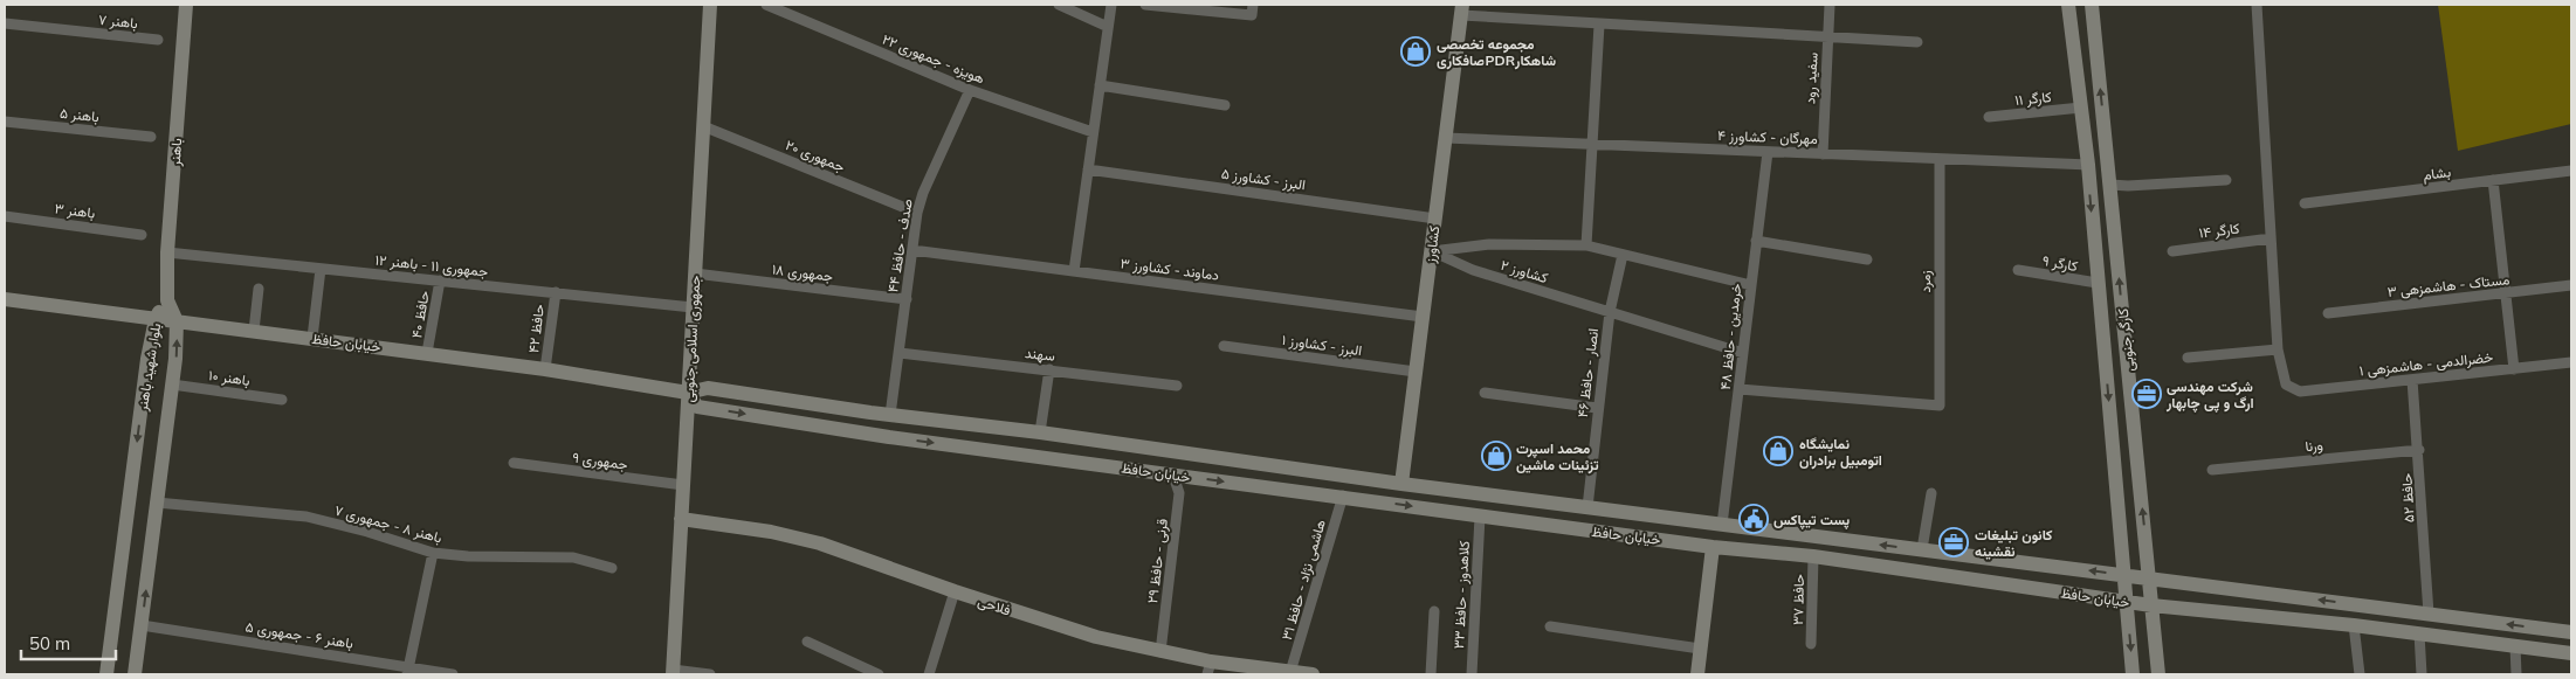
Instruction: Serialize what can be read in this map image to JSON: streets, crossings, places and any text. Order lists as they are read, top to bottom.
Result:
{
  "streets": {
    "main road": [
      "باهنر",
      "کشاورز",
      "جمهوری اسلامی جنوبی",
      "کارگر جنوبی",
      "خیابان حافظ",
      "بلوار شهید باهنر",
      "فلاحی"
    ],
    "street": [
      "باهنر ۷",
      "هویزه - جمهوری ۲۲",
      "سفید رود",
      "کارگر ۱۱",
      "باهنر ۵",
      "مهرگان - کشاورز ۴",
      "جمهوری ۲۰",
      "بشام",
      "البرز - کشاورز ۵",
      "باهنر ۳",
      "کارگر ۱۴",
      "صدف - حافظ ۴۴",
      "کارگر ۹",
      "جمهوری ۱۱ - باهنر ۱۲",
      "دماوند - کشاورز ۳",
      "کشاورز ۲",
      "جمهوری ۱۸",
      "زمرد",
      "مستاک - هاشمزهی ۳",
      "حافظ ۴۰",
      "حافظ ۴۲",
      "خرمدین - حافظ ۴۸",
      "البرز - کشاورز ۱",
      "سهند",
      "خضرالدمی - هاشمزهی ۱",
      "انصار - حافظ ۴۶",
      "باهنر ۱۰",
      "ورنا",
      "جمهوری ۹",
      "حافظ ۵۲",
      "باهنر ۸ - جمهوری ۷",
      "قرنی - حافظ ۲۹",
      "هاشمی نژاد - حافظ ۳۱",
      "کلاهدوز - حافظ ۳۳",
      "حافظ ۳۷",
      "باهنر ۶ - جمهوری ۵"
    ]
  },
  "crossings": [
    ["هویزه - جمهوری ۲۲", "صدف - حافظ ۴۴"],
    ["سفید رود", "مهرگان - کشاورز ۴"],
    ["کارگر ۱۱", "کارگر جنوبی"],
    ["مهرگان - کشاورز ۴", "کشاورز"],
    ["مهرگان - کشاورز ۴", "زمرد"],
    ["مهرگان - کشاورز ۴", "خرمدین - حافظ ۴۸"],
    ["مهرگان - کشاورز ۴", "کارگر جنوبی"],
    ["باهنر", "جمهوری ۱۱ - باهنر ۱۲"],
    ["باهنر", "بلوار شهید باهنر"],
    ["جمهوری ۲۰", "صدف - حافظ ۴۴"],
    ["جمهوری ۲۰", "جمهوری اسلامی جنوبی"],
    ["البرز - کشاورز ۵", "کشاورز"],
    ["کشاورز", "دماوند - کشاورز ۳"],
    ["کشاورز", "کشاورز ۲"],
    ["کشاورز", "خیابان حافظ"],
    ["کشاورز", "البرز - کشاورز ۱"],
    ["صدف - حافظ ۴۴", "دماوند - کشاورز ۳"],
    ["صدف - حافظ ۴۴", "جمهوری ۱۸"],
    ["صدف - حافظ ۴۴", "خیابان حافظ"],
    ["صدف - حافظ ۴۴", "سهند"],
    ["کارگر ۹", "کارگر جنوبی"],
    ["جمهوری ۱۱ - باهنر ۱۲", "حافظ ۴۰"],
    ["جمهوری ۱۱ - باهنر ۱۲", "حافظ ۴۲"],
    ["جمهوری ۱۱ - باهنر ۱۲", "جمهوری اسلامی جنوبی"],
    ["کشاورز ۲", "خرمدین - حافظ ۴۸"],
    ["کشاورز ۲", "انصار - حافظ ۴۶"],
    ["جمهوری ۱۸", "جمهوری اسلامی جنوبی"],
    ["زمرد", "خرمدین - حافظ ۴۸"],
    ["حافظ ۴۰", "خیابان حافظ"],
    ["حافظ ۴۲", "خیابان حافظ"],
    ["خرمدین - حافظ ۴۸", "خیابان حافظ"],
    ["جمهوری اسلامی جنوبی", "خیابان حافظ"],
    ["جمهوری اسلامی جنوبی", "جمهوری ۹"],
    ["جمهوری اسلامی جنوبی", "فلاحی"],
    ["کارگر جنوبی", "خیابان حافظ"],
    ["خیابان حافظ", "بلوار شهید باهنر"],
    ["خیابان حافظ", "انصار - حافظ ۴۶"],
    ["خیابان حافظ", "حافظ ۵۲"],
    ["خیابان حافظ", "قرنی - حافظ ۲۹"],
    ["خیابان حافظ", "هاشمی نژاد - حافظ ۳۱"],
    ["خیابان حافظ", "کلاهدوز - حافظ ۳۳"],
    ["خیابان حافظ", "حافظ ۳۷"],
    ["خضرالدمی - هاشمزهی ۱", "حافظ ۵۲"],
    ["بلوار شهید باهنر", "باهنر ۱۰"],
    ["بلوار شهید باهنر", "باهنر ۸ - جمهوری ۷"],
    ["بلوار شهید باهنر", "باهنر ۶ - جمهوری ۵"],
    ["ورنا", "حافظ ۵۲"],
    ["قرنی - حافظ ۲۹", "فلاحی"],
    ["هاشمی نژاد - حافظ ۳۱", "فلاحی"]
  ],
  "places": {
    "shop": ["مجموعه تخصصی صافکاریPDRشاهکار", "نمایشگاه اتومبیل برادران", "محمد اسپرت تزئینات ماشین"],
    "office": ["شرکت مهندسی ارگ و پی چابهار", "کانون تبلیغات نقشینه"],
    "public building": ["پست تیپاکس"]
  },
  "scale_bar": "50 m"
}
